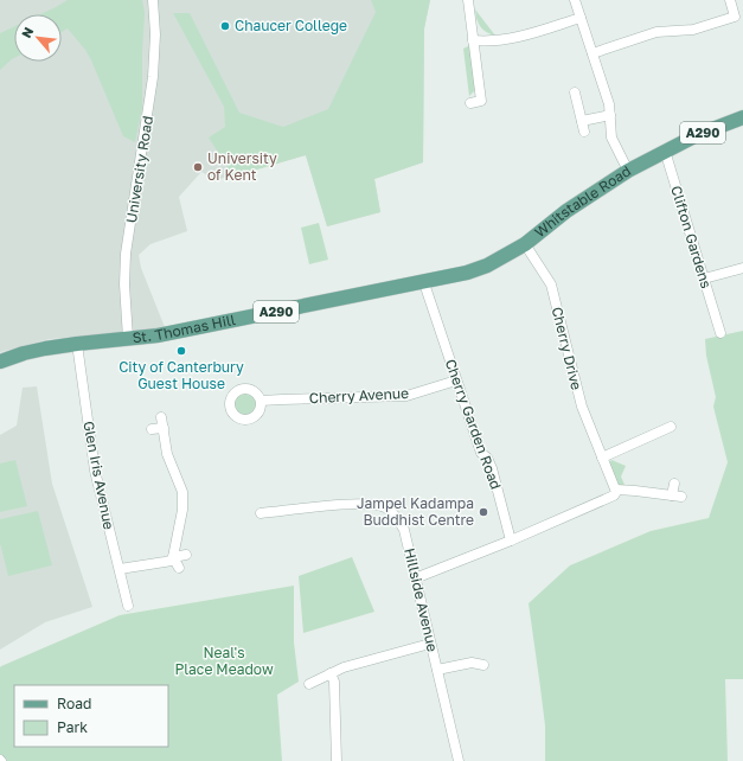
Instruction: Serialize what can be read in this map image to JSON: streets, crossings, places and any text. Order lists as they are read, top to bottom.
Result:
{
  "streets": {
    "main road": ["A290", "Whitstable Road", "St. Thomas Hill"],
    "street": [
      "University Road",
      "Clifton Gardens",
      "Cherry Drive",
      "Cherry Avenue",
      "Cherry Garden Road",
      "Glen Iris Avenue",
      "Hillside Avenue"
    ]
  },
  "crossings": [
    ["University Road", "St. Thomas Hill"],
    ["Whitstable Road", "Clifton Gardens"],
    ["Whitstable Road", "St. Thomas Hill"],
    ["Whitstable Road", "Cherry Drive"],
    ["Whitstable Road", "Cherry Garden Road"],
    ["St. Thomas Hill", "Cherry Garden Road"],
    ["St. Thomas Hill", "Glen Iris Avenue"],
    ["Cherry Avenue", "Cherry Garden Road"]
  ],
  "parks": ["Neal's Place Meadow"],
  "places": [
    "Chaucer College",
    "University of Kent",
    "City of Canterbury Guest House",
    "Jampel Kadampa Buddhist Centre"
  ],
  "legend": ["Road", "Park"],
  "north": "top left"
}
